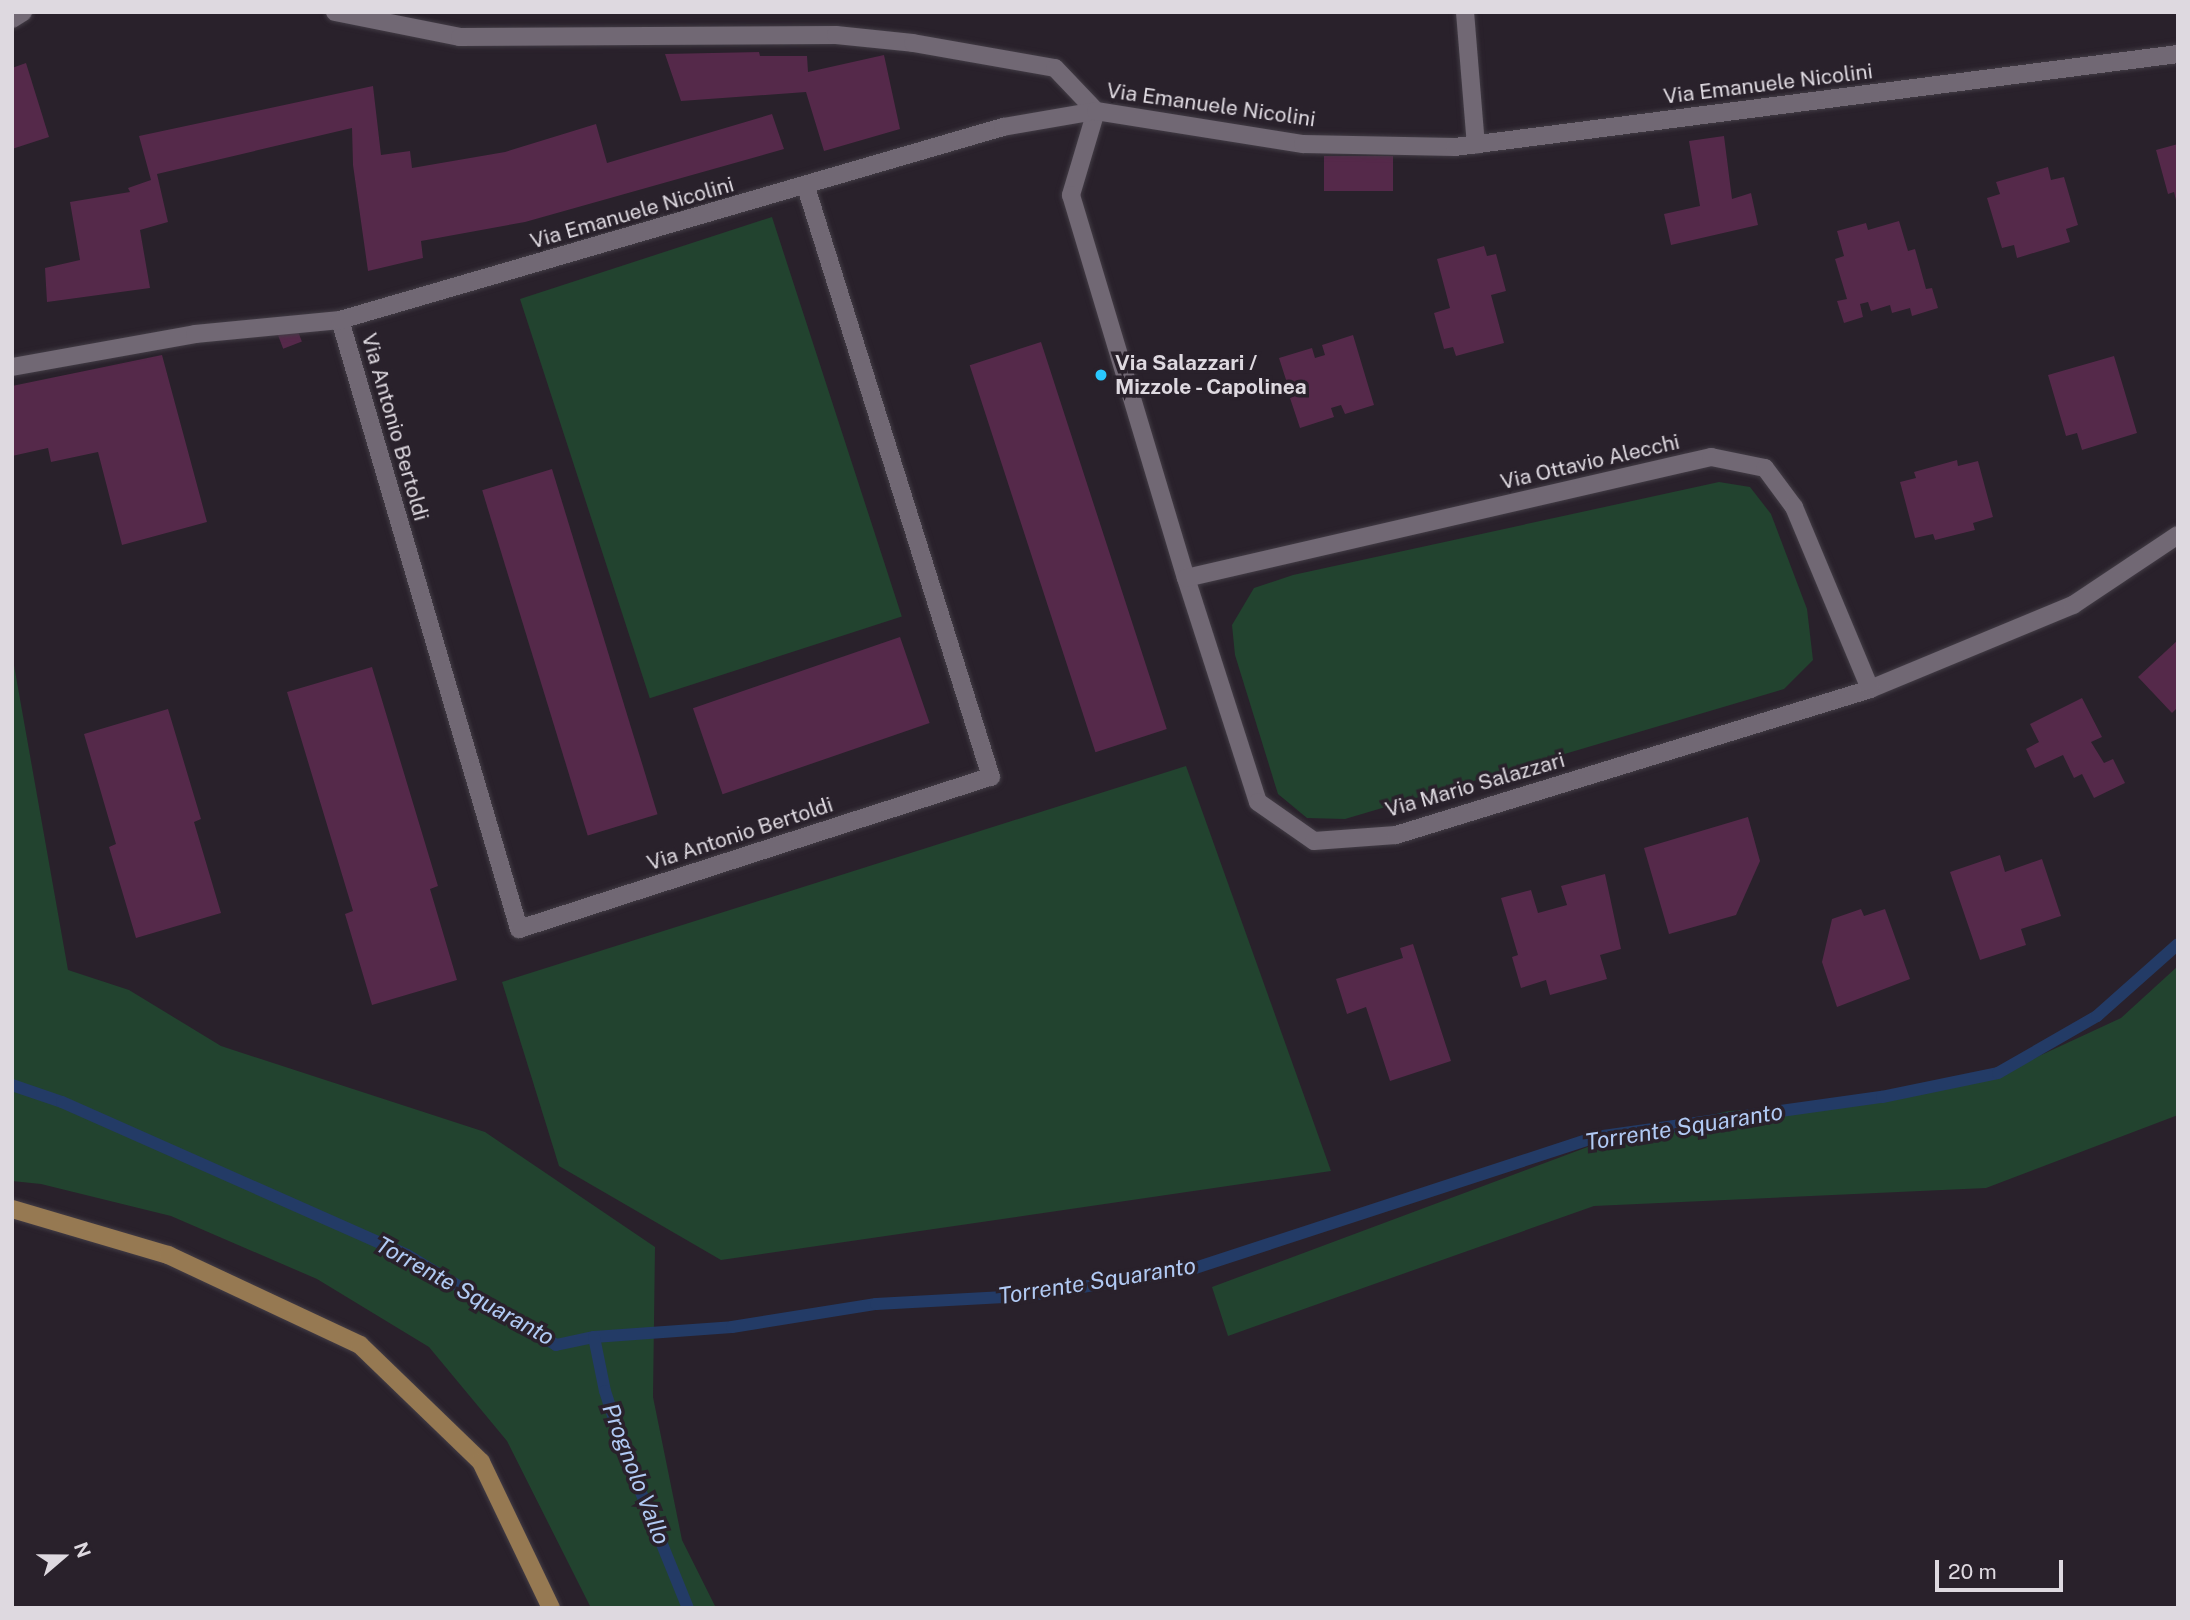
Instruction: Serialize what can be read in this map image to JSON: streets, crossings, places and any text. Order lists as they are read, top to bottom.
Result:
{
  "streets": {
    "street": [
      "Via Emanuele Nicolini",
      "Via Antonio Bertoldi",
      "Via Ottavio Alecchi",
      "Via Mario Salazzari"
    ]
  },
  "crossings": [
    ["Via Emanuele Nicolini", "Via Antonio Bertoldi"],
    ["Via Emanuele Nicolini", "Via Mario Salazzari"],
    ["Via Ottavio Alecchi", "Via Mario Salazzari"]
  ],
  "water": ["Torrente Squaranto", "Prognolo Vallo"],
  "places": ["Via Salazzari / Mizzole - Capolinea"],
  "scale_bar": "20 m",
  "north": "right"
}
